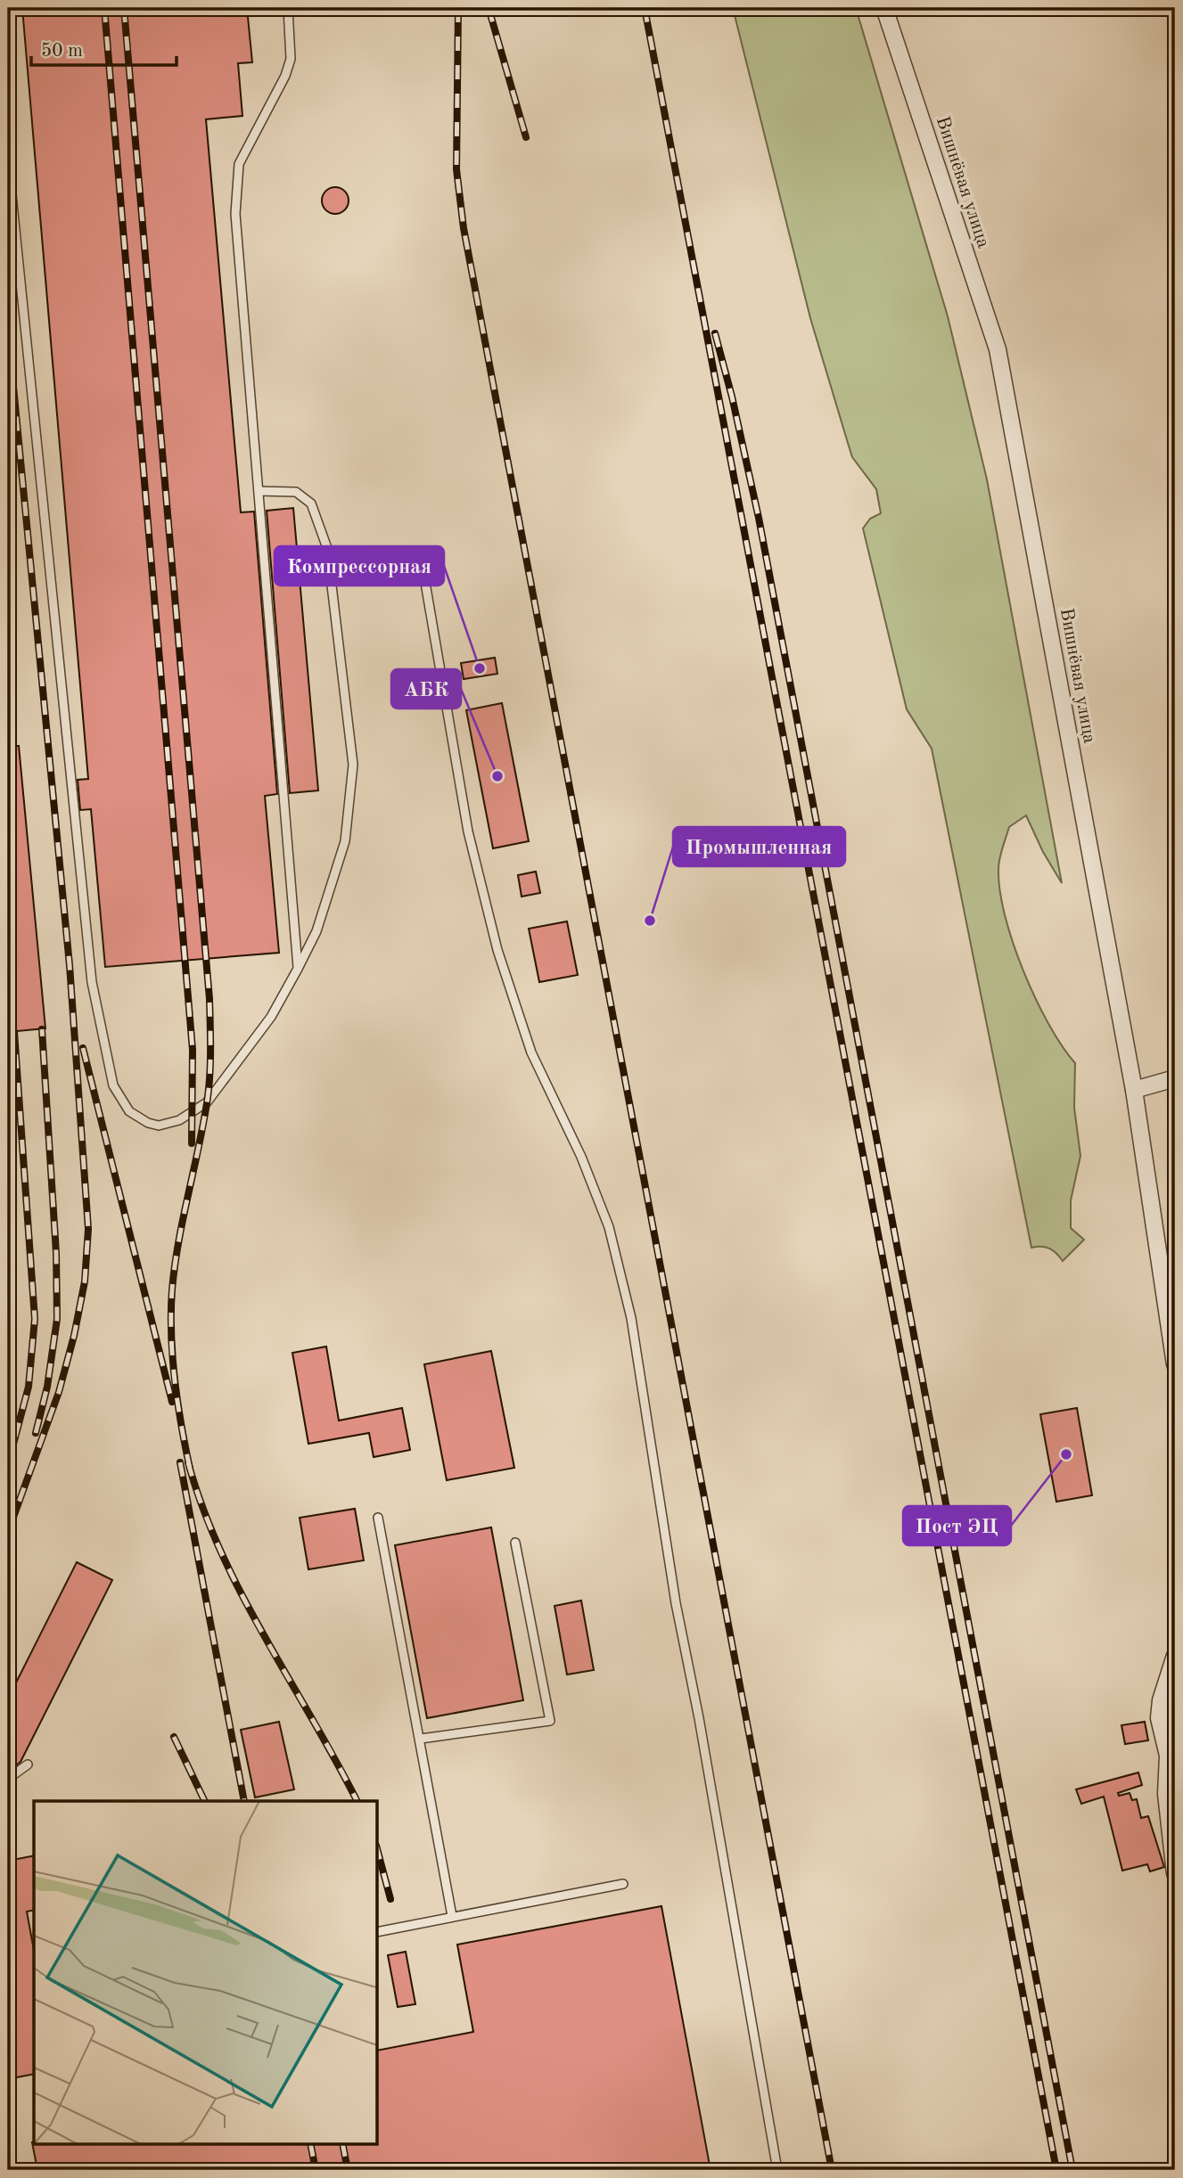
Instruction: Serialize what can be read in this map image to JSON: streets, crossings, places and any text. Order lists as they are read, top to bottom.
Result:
{
  "streets": {
    "street": ["Вишнёвая улица"]
  },
  "places": [
    "Компрессорная",
    "АБК",
    "Промышленная",
    "Пост ЭЦ"
  ],
  "scale_bar": "50 m"
}
